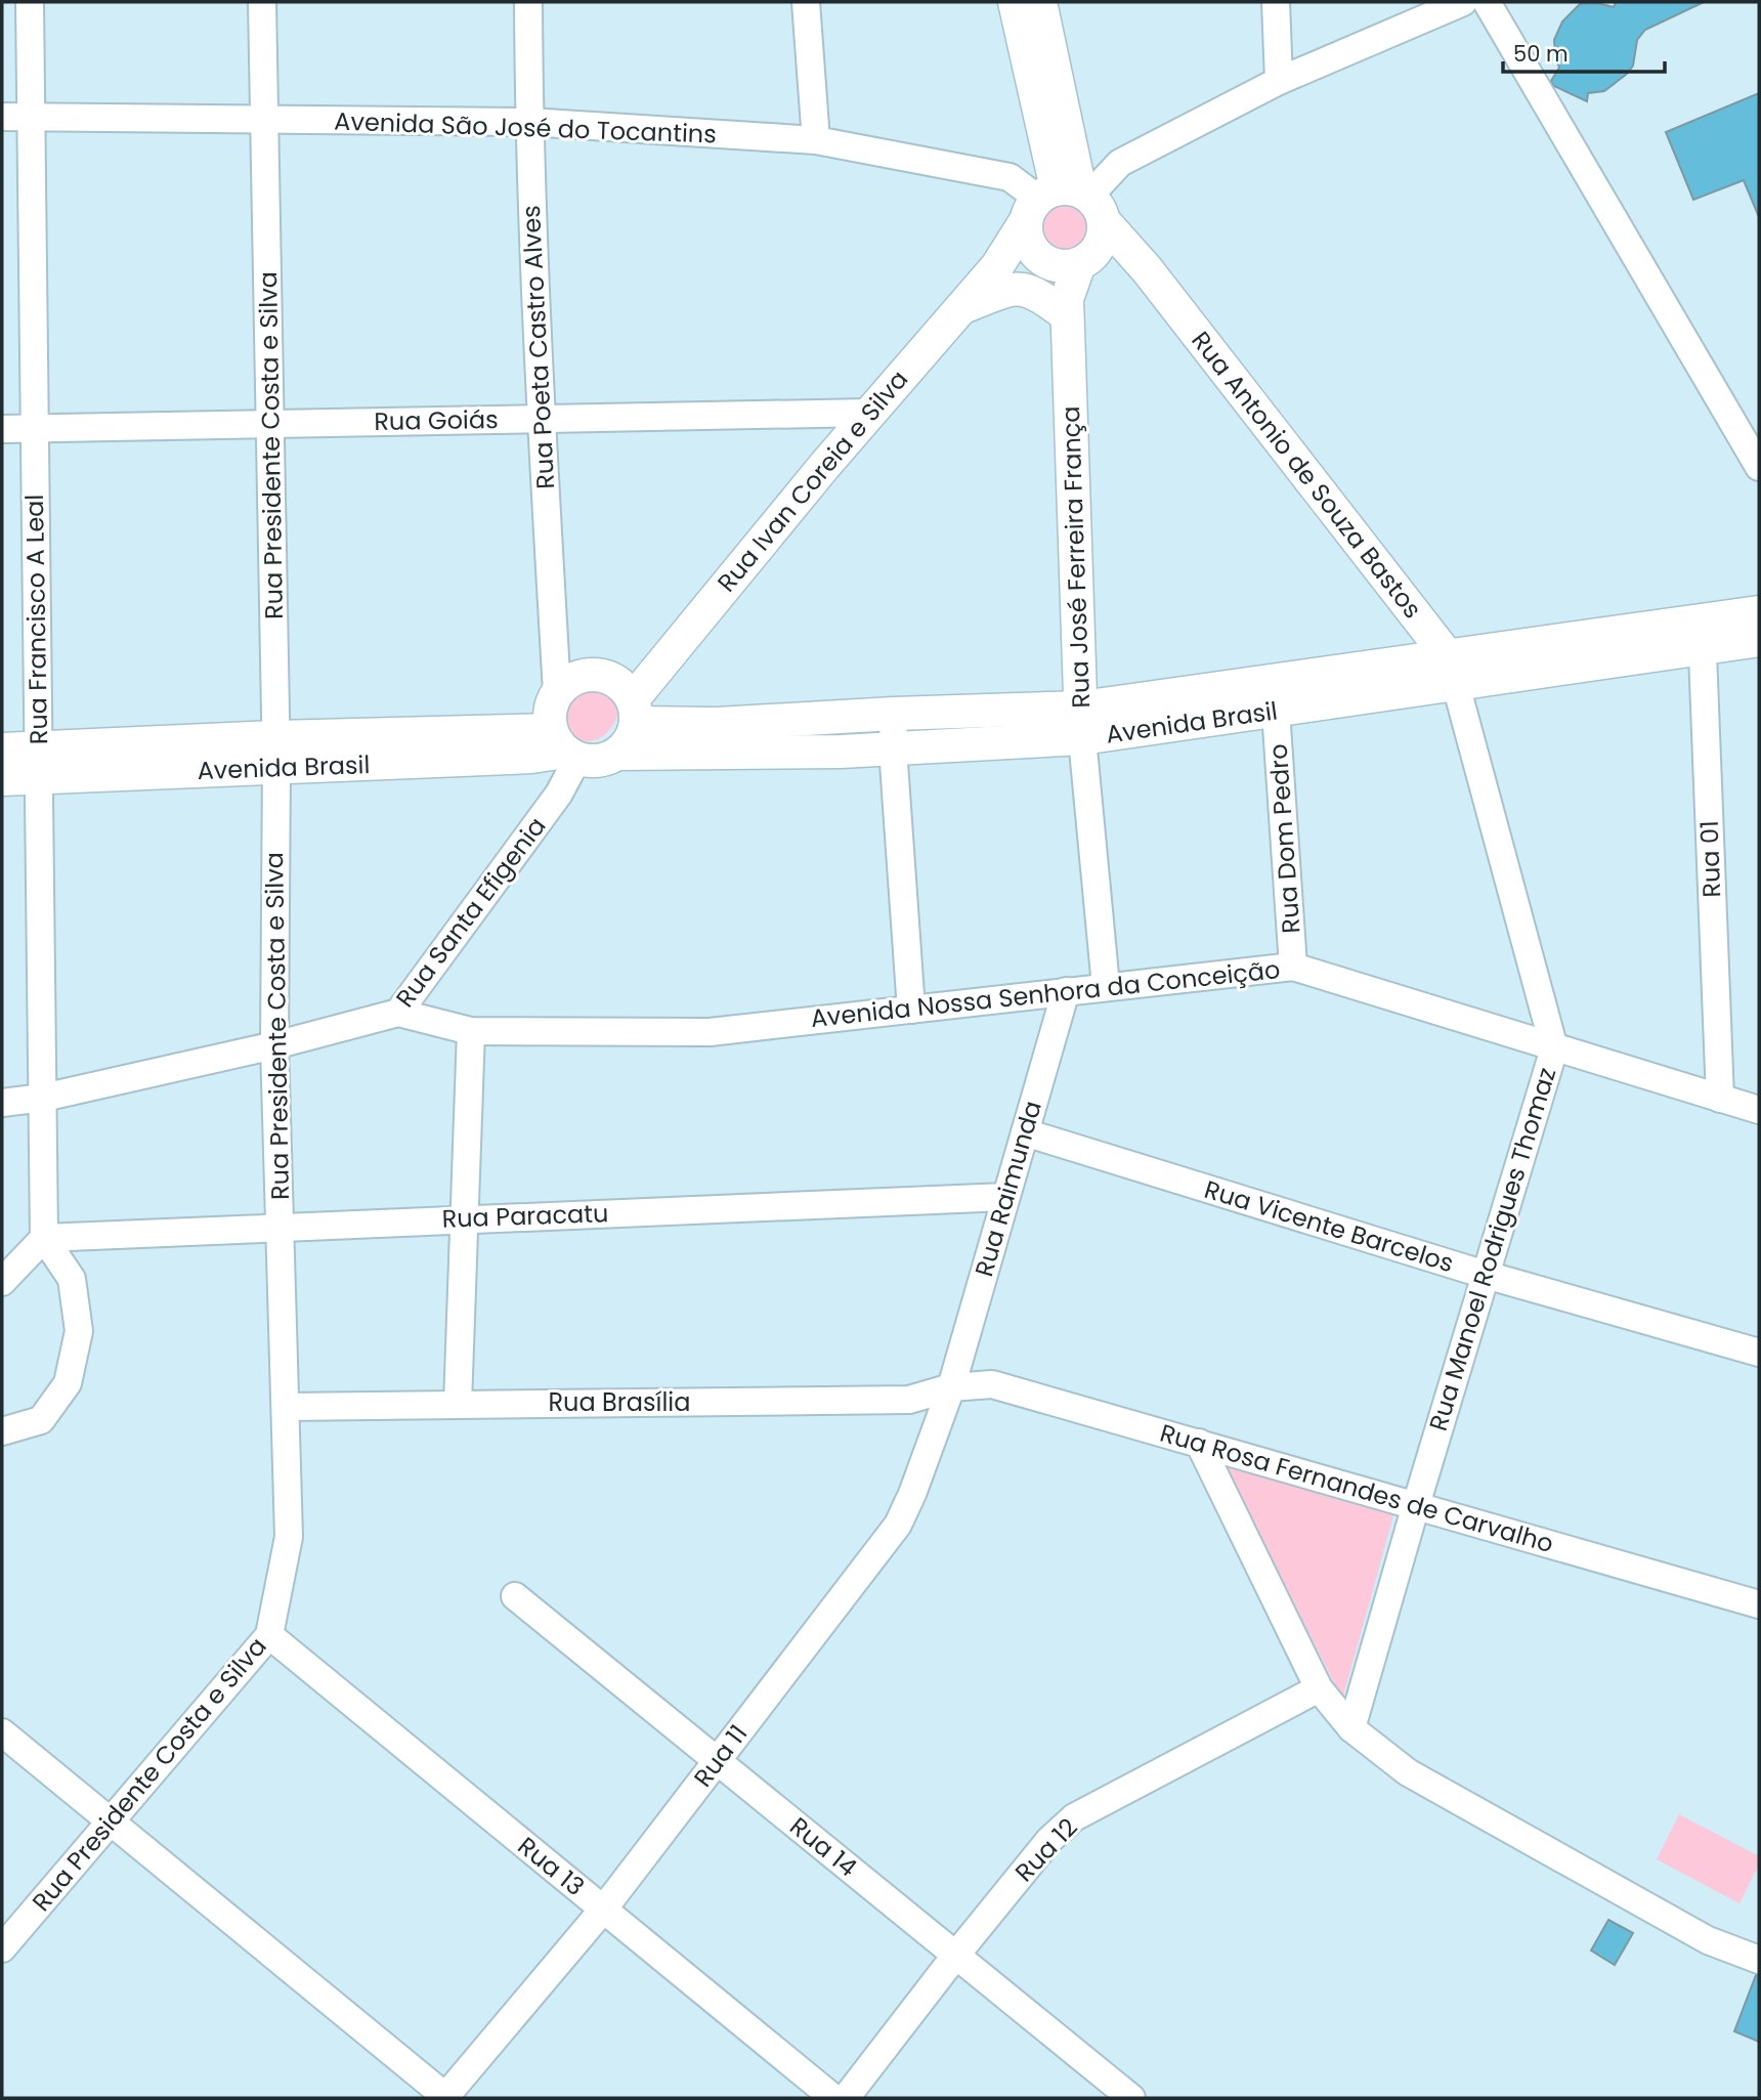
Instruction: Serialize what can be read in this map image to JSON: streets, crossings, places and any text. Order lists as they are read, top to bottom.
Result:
{
  "streets": {
    "street": [
      "Avenida São José do Tocantins",
      "Rua Poeta Castro Alves",
      "Rua Goiás",
      "Rua Presidente Costa e Silva",
      "Rua Antonio de Souza Bastos",
      "Rua Ivan Coreia e Silva",
      "Rua José Ferreira França",
      "Rua Francisco A Leal",
      "Avenida Brasil",
      "Rua Dom Pedro",
      "Rua 01",
      "Rua Santa Efigenia",
      "Avenida Nossa Senhora da Conceição",
      "Rua Raimunda",
      "Rua Paracatu",
      "Rua Vicente Barcelos",
      "Rua Manoel Rodrigues Thomaz",
      "Rua Brasília",
      "Rua Rosa Fernandes de Carvalho",
      "Rua 11",
      "Rua 14",
      "Rua 12",
      "Rua 13"
    ]
  },
  "crossings": [
    ["Avenida São José do Tocantins", "Rua Poeta Castro Alves"],
    ["Avenida São José do Tocantins", "Rua Presidente Costa e Silva"],
    ["Avenida São José do Tocantins", "Rua Antonio de Souza Bastos"],
    ["Avenida São José do Tocantins", "Rua Ivan Coreia e Silva"],
    ["Avenida São José do Tocantins", "Rua José Ferreira França"],
    ["Avenida São José do Tocantins", "Rua Francisco A Leal"],
    ["Rua Poeta Castro Alves", "Rua Goiás"],
    ["Rua Poeta Castro Alves", "Rua Ivan Coreia e Silva"],
    ["Rua Poeta Castro Alves", "Avenida Brasil"],
    ["Rua Poeta Castro Alves", "Rua Santa Efigenia"],
    ["Rua Goiás", "Rua Presidente Costa e Silva"],
    ["Rua Goiás", "Rua Ivan Coreia e Silva"],
    ["Rua Goiás", "Rua Francisco A Leal"],
    ["Rua Presidente Costa e Silva", "Avenida Brasil"],
    ["Rua Presidente Costa e Silva", "Rua Santa Efigenia"],
    ["Rua Presidente Costa e Silva", "Rua Paracatu"],
    ["Rua Presidente Costa e Silva", "Rua Brasília"],
    ["Rua Presidente Costa e Silva", "Rua 13"],
    ["Rua Antonio de Souza Bastos", "Rua Ivan Coreia e Silva"],
    ["Rua Antonio de Souza Bastos", "Rua José Ferreira França"],
    ["Rua Antonio de Souza Bastos", "Avenida Brasil"],
    ["Rua Antonio de Souza Bastos", "Rua Manoel Rodrigues Thomaz"],
    ["Rua Ivan Coreia e Silva", "Rua José Ferreira França"],
    ["Rua Ivan Coreia e Silva", "Avenida Brasil"],
    ["Rua Ivan Coreia e Silva", "Rua Santa Efigenia"],
    ["Rua José Ferreira França", "Avenida Brasil"],
    ["Rua José Ferreira França", "Avenida Nossa Senhora da Conceição"],
    ["Rua Francisco A Leal", "Avenida Brasil"],
    ["Rua Francisco A Leal", "Rua Santa Efigenia"],
    ["Rua Francisco A Leal", "Rua Paracatu"],
    ["Avenida Brasil", "Rua Dom Pedro"],
    ["Avenida Brasil", "Rua 01"],
    ["Avenida Brasil", "Rua Santa Efigenia"],
    ["Avenida Brasil", "Rua Manoel Rodrigues Thomaz"],
    ["Rua Dom Pedro", "Avenida Nossa Senhora da Conceição"],
    ["Rua 01", "Avenida Nossa Senhora da Conceição"],
    ["Rua Santa Efigenia", "Avenida Nossa Senhora da Conceição"],
    ["Avenida Nossa Senhora da Conceição", "Rua Raimunda"],
    ["Avenida Nossa Senhora da Conceição", "Rua Manoel Rodrigues Thomaz"],
    ["Rua Raimunda", "Rua Paracatu"],
    ["Rua Raimunda", "Rua Vicente Barcelos"],
    ["Rua Raimunda", "Rua Brasília"],
    ["Rua Raimunda", "Rua Rosa Fernandes de Carvalho"],
    ["Rua Raimunda", "Rua 11"],
    ["Rua Vicente Barcelos", "Rua Manoel Rodrigues Thomaz"],
    ["Rua Manoel Rodrigues Thomaz", "Rua Rosa Fernandes de Carvalho"],
    ["Rua Brasília", "Rua Rosa Fernandes de Carvalho"],
    ["Rua Brasília", "Rua 11"],
    ["Rua Rosa Fernandes de Carvalho", "Rua 11"],
    ["Rua 11", "Rua 14"],
    ["Rua 11", "Rua 13"],
    ["Rua 14", "Rua 12"]
  ],
  "scale_bar": "50 m"
}
